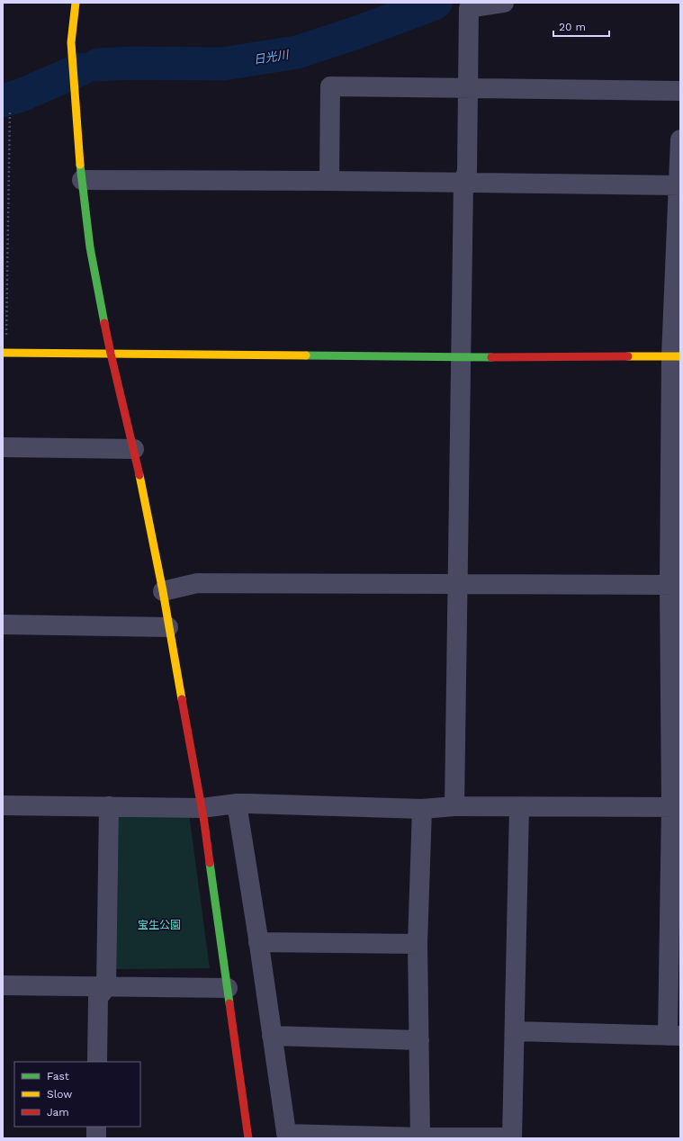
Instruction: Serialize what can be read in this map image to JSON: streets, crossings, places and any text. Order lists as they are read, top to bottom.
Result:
{
  "water": ["日光川"],
  "parks": ["宝生公園"],
  "legend": ["Fast", "Slow", "Jam"],
  "scale_bar": "20 m"
}
